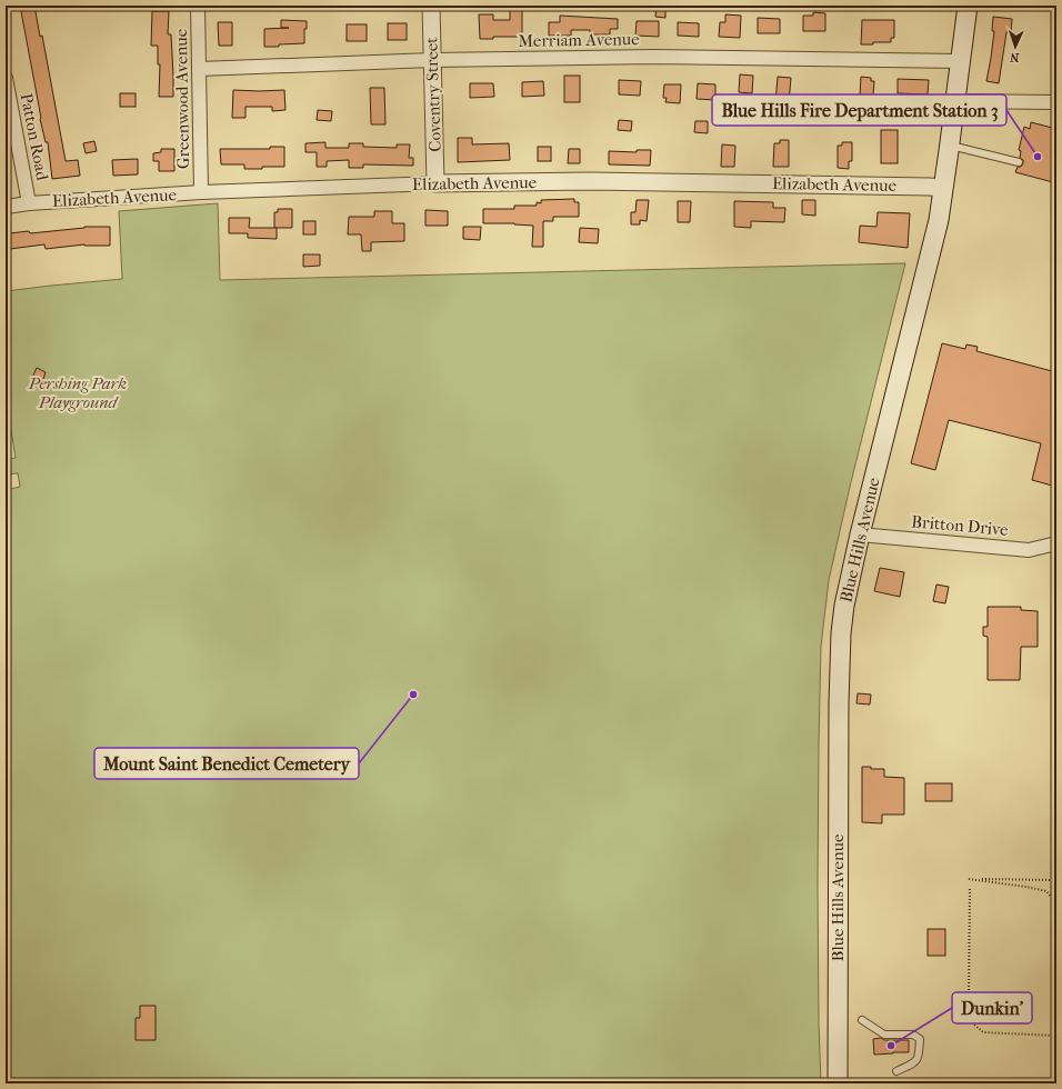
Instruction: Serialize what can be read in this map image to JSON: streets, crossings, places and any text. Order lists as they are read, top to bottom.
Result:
{
  "streets": {
    "main road": ["Blue Hills Avenue"],
    "street": [
      "Merriam Avenue",
      "Coventry Street",
      "Greenwood Avenue",
      "Patton Road",
      "Elizabeth Avenue",
      "Britton Drive"
    ]
  },
  "crossings": [
    ["Merriam Avenue", "Coventry Street"],
    ["Merriam Avenue", "Greenwood Avenue"],
    ["Merriam Avenue", "Blue Hills Avenue"],
    ["Coventry Street", "Elizabeth Avenue"],
    ["Greenwood Avenue", "Elizabeth Avenue"],
    ["Patton Road", "Elizabeth Avenue"],
    ["Elizabeth Avenue", "Blue Hills Avenue"],
    ["Britton Drive", "Blue Hills Avenue"]
  ],
  "parks": ["Pershing Park Playground"],
  "places": ["Blue Hills Fire Department Station 3", "Mount Saint Benedict Cemetery", "Dunkin'"],
  "north": "bottom"
}
